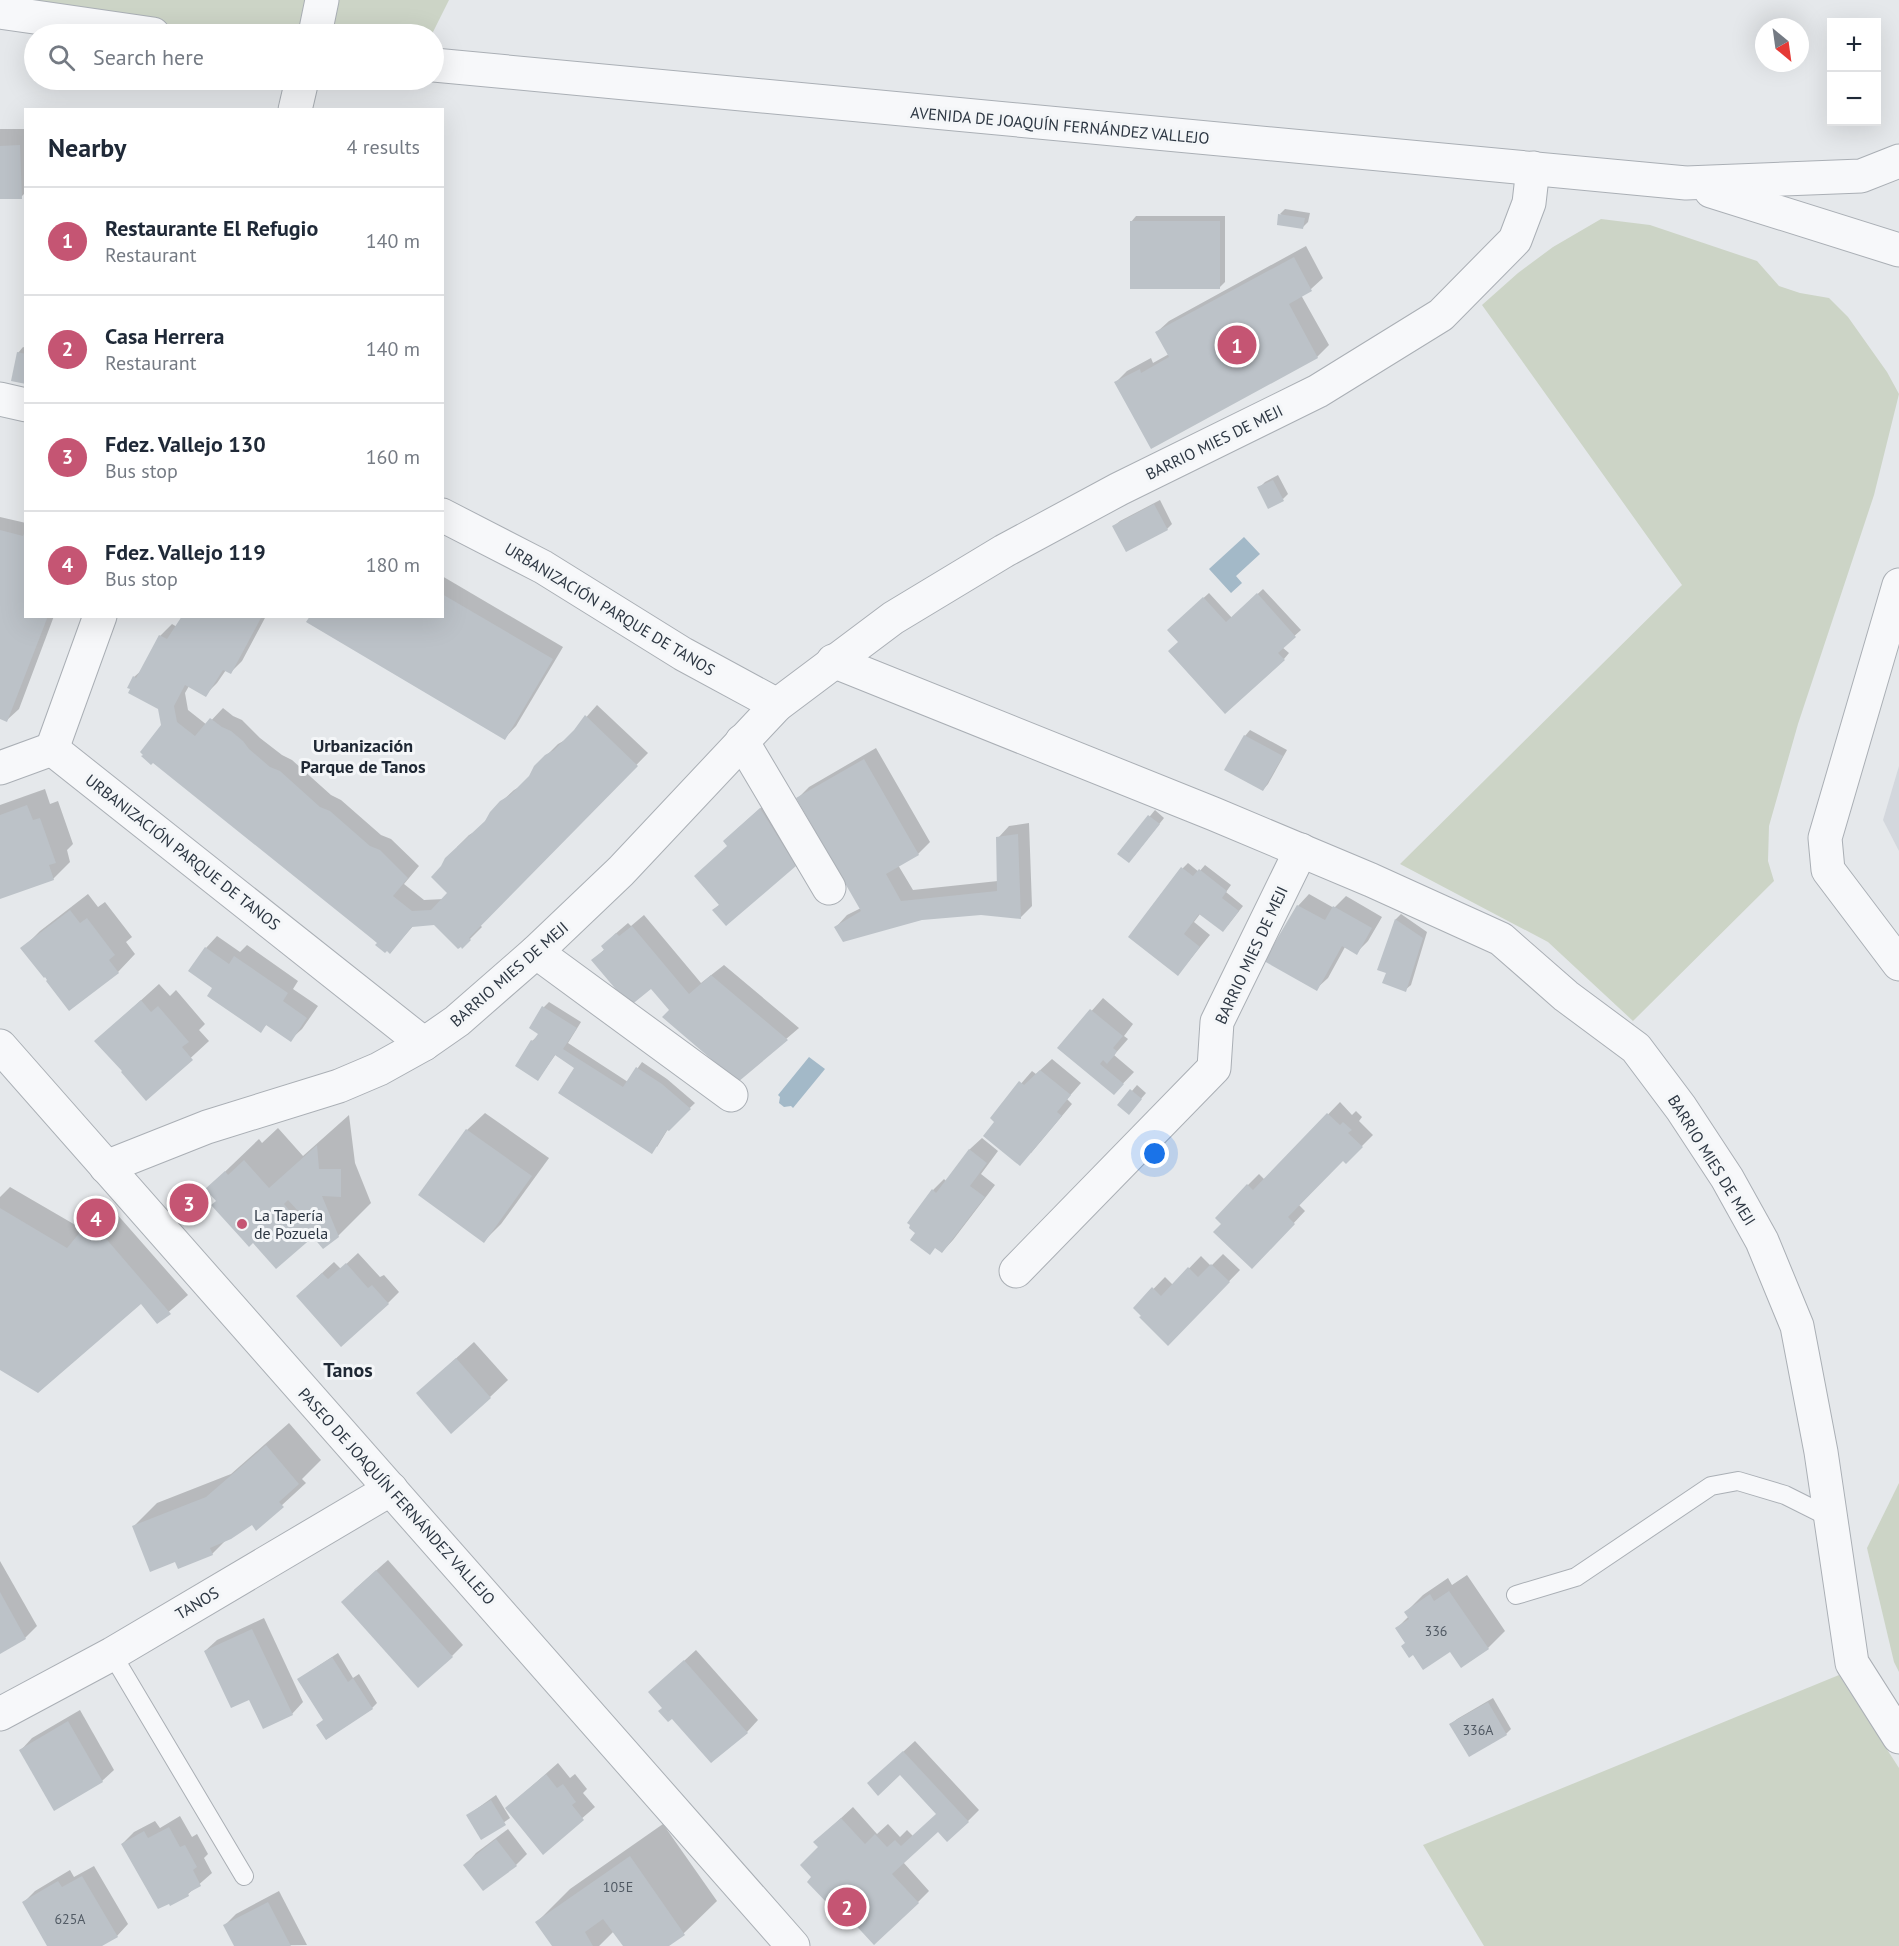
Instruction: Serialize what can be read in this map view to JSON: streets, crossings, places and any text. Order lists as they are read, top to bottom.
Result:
{
  "streets": {
    "street": [
      "AVENIDA DE JOAQUÍN FERNÁNDEZ VALLEJO",
      "BARRIO MIES DE MEJI",
      "URBANIZACIÓN PARQUE DE TANOS",
      "PASEO DE JOAQUÍN FERNÁNDEZ VALLEJO",
      "TANOS"
    ]
  },
  "crossings": [
    ["AVENIDA DE JOAQUÍN FERNÁNDEZ VALLEJO", "BARRIO MIES DE MEJI"],
    ["BARRIO MIES DE MEJI", "URBANIZACIÓN PARQUE DE TANOS"],
    ["BARRIO MIES DE MEJI", "PASEO DE JOAQUÍN FERNÁNDEZ VALLEJO"],
    ["PASEO DE JOAQUÍN FERNÁNDEZ VALLEJO", "TANOS"]
  ],
  "districts": ["Urbanización Parque de Tanos", "Tanos"],
  "places": ["La Tapería de Pozuela"],
  "house_numbers": [
    "336",
    "336A",
    "105E",
    "625A"
  ],
  "north": "bottom right",
  "page": {
    "map_buttons": ["+", "−"],
    "search": "Search here",
    "heading": ["Nearby", "4 results"],
    "list": [
      {
        "mark": "1",
        "name": "Restaurante El Refugio",
        "note": "Restaurant",
        "value": "140 m"
      },
      {
        "mark": "2",
        "name": "Casa Herrera",
        "note": "Restaurant",
        "value": "140 m"
      },
      {
        "mark": "3",
        "name": "Fdez. Vallejo 130",
        "note": "Bus stop",
        "value": "160 m"
      },
      {
        "mark": "4",
        "name": "Fdez. Vallejo 119",
        "note": "Bus stop",
        "value": "180 m"
      }
    ],
    "pins": [
      "1",
      "3",
      "4",
      "2"
    ]
  }
}
